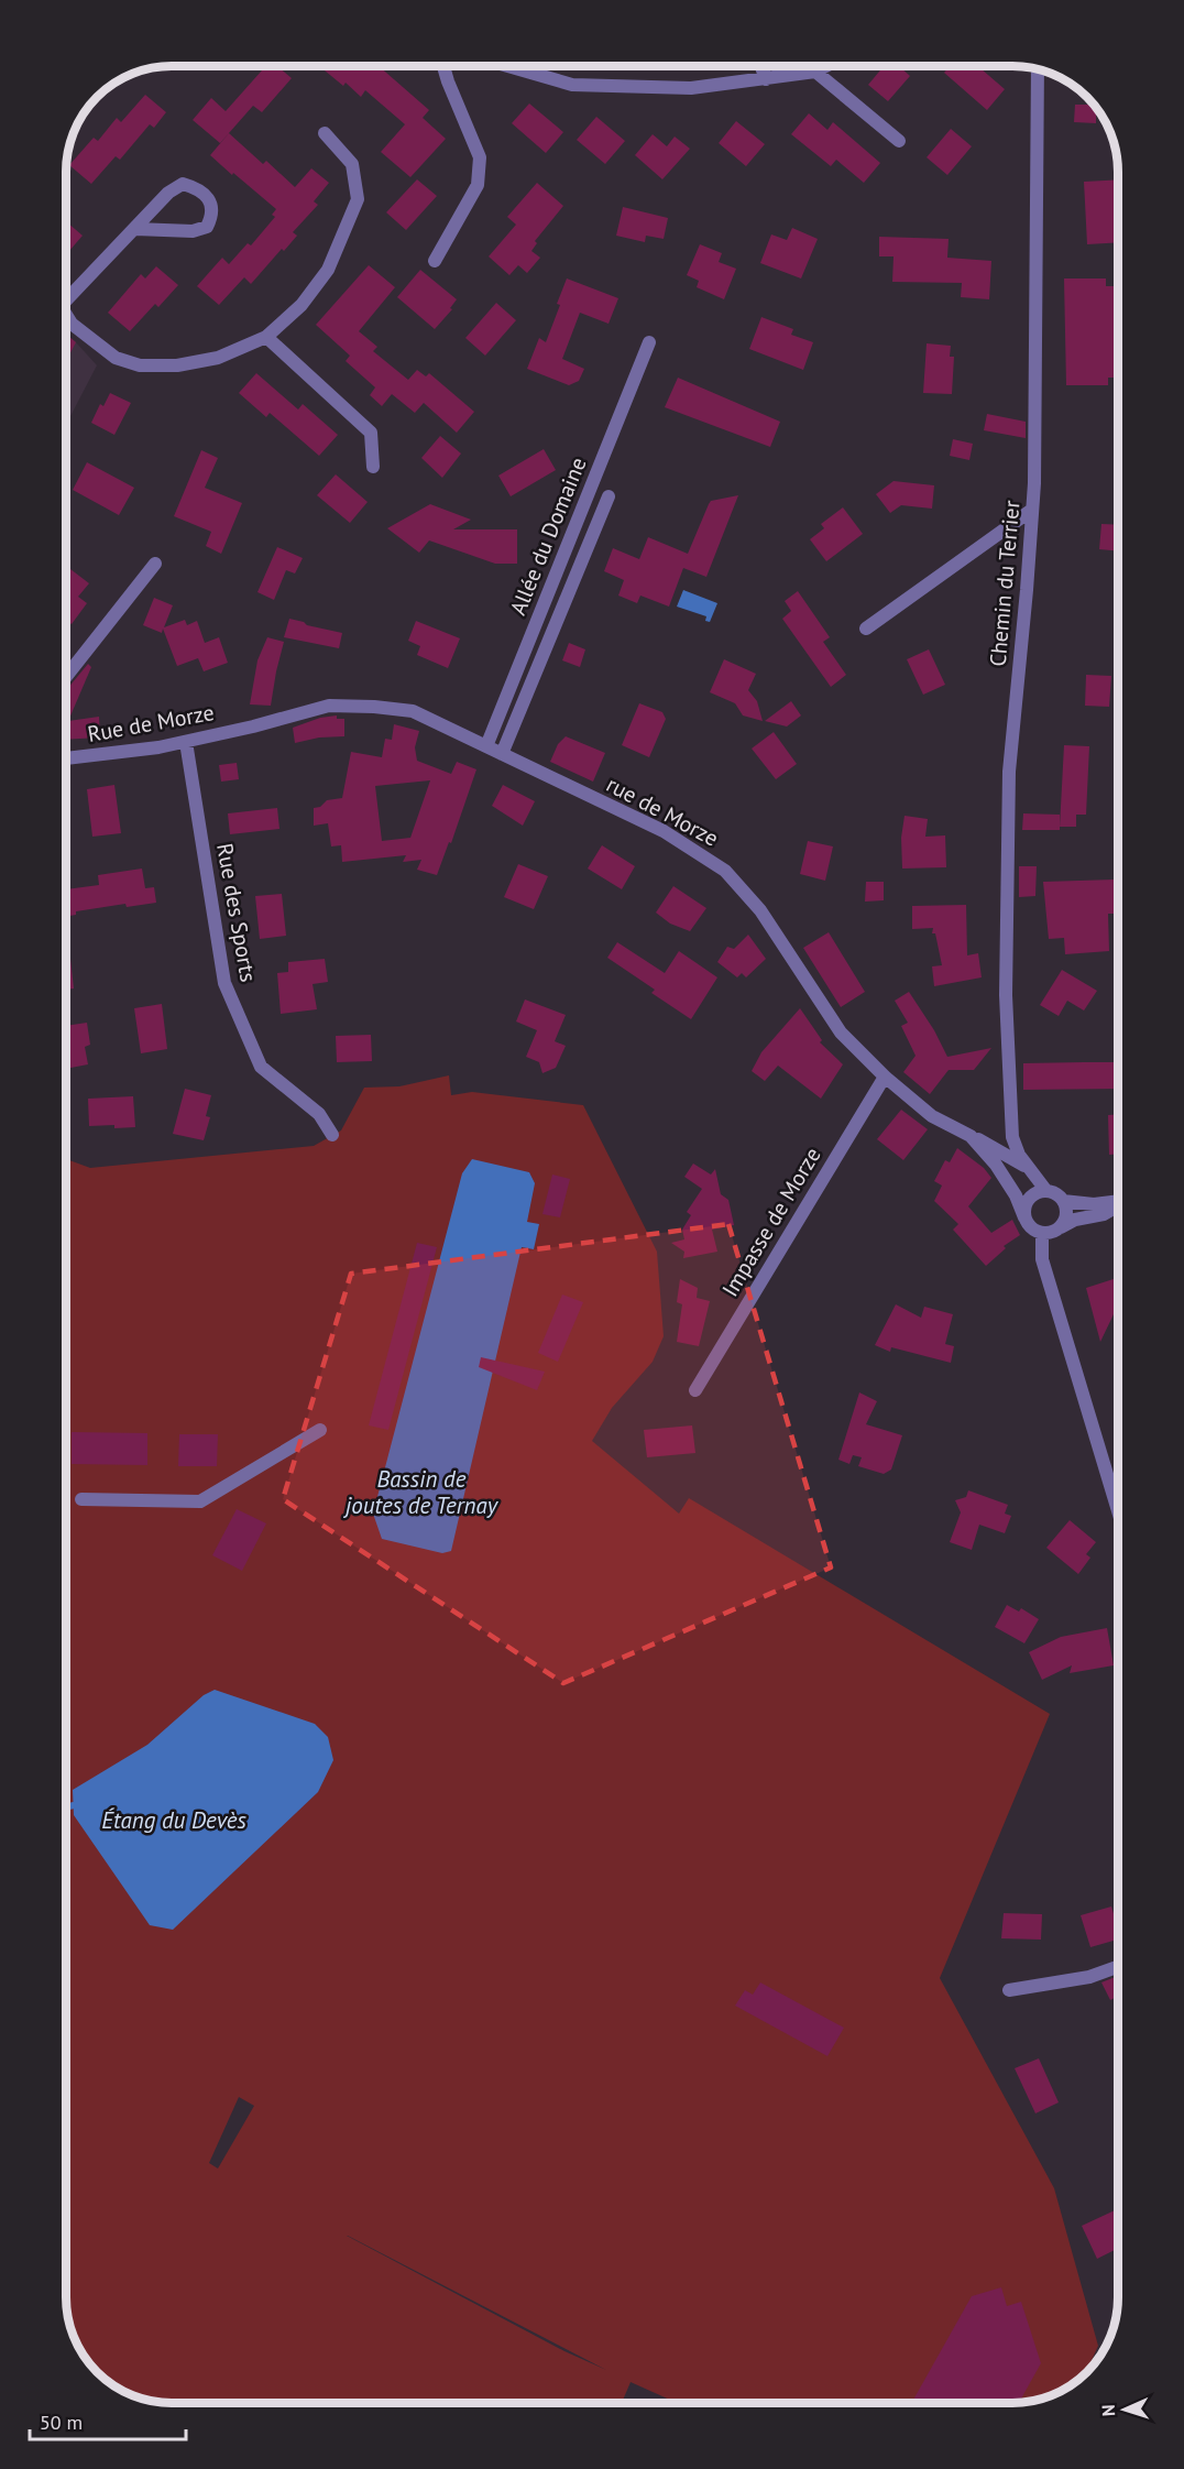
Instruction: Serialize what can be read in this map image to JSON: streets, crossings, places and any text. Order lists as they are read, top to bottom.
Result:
{
  "streets": {
    "street": [
      "Allée du Domaine",
      "Chemin du Terrier",
      "Rue de Morze",
      "rue de Morze",
      "Rue des Sports",
      "Impasse de Morze"
    ]
  },
  "crossings": [
    ["Allée du Domaine", "rue de Morze"],
    ["Chemin du Terrier", "rue de Morze"],
    ["Rue de Morze", "rue de Morze"],
    ["Rue de Morze", "Rue des Sports"],
    ["rue de Morze", "Impasse de Morze"]
  ],
  "water": ["Bassin de joutes de Ternay", "Étang du Devès"],
  "scale_bar": "50 m",
  "north": "left"
}
